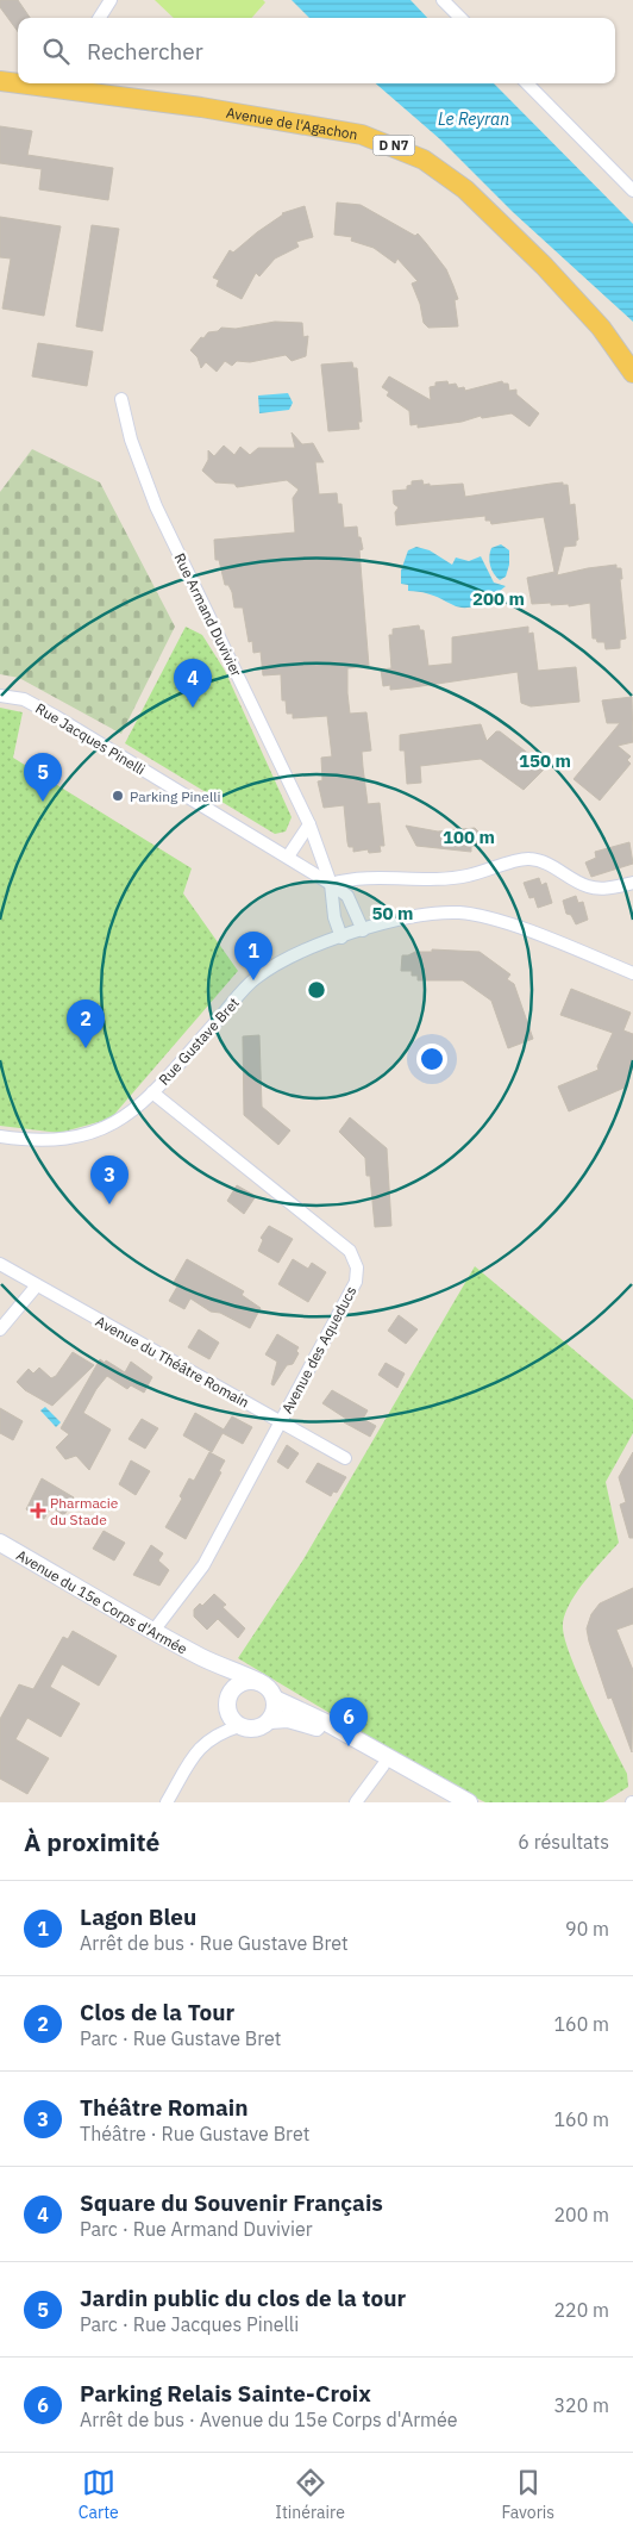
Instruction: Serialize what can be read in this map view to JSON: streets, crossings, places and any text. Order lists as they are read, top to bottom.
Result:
{
  "streets": {
    "main road": ["Avenue de l'Agachon", "D N7", "Avenue du 15e Corps d'Armée"],
    "street": [
      "Rue Armand Duvivier",
      "Rue Jacques Pinelli",
      "Rue Gustave Bret",
      "Avenue des Aqueducs",
      "Avenue du Théâtre Romain"
    ]
  },
  "crossings": [
    ["Rue Armand Duvivier", "Rue Jacques Pinelli"],
    ["Rue Jacques Pinelli", "Rue Gustave Bret"],
    ["Rue Gustave Bret", "Avenue des Aqueducs"],
    ["Avenue des Aqueducs", "Avenue du Théâtre Romain"],
    ["Avenue des Aqueducs", "Avenue du 15e Corps d'Armée"]
  ],
  "water": ["Le Reyran"],
  "places": {
    "other": ["Parking Pinelli"],
    "health": ["Pharmacie du Stade"]
  },
  "page": {
    "search": "Rechercher",
    "pins": [
      "4",
      "5",
      "1",
      "2",
      "3",
      "6"
    ],
    "heading": ["À proximité", "6 résultats"],
    "list": [
      {
        "mark": "1",
        "name": "Lagon Bleu",
        "note": "Arrêt de bus · Rue Gustave Bret",
        "value": "90 m"
      },
      {
        "mark": "2",
        "name": "Clos de la Tour",
        "note": "Parc · Rue Gustave Bret",
        "value": "160 m"
      },
      {
        "mark": "3",
        "name": "Théâtre Romain",
        "note": "Théâtre · Rue Gustave Bret",
        "value": "160 m"
      },
      {
        "mark": "4",
        "name": "Square du Souvenir Français",
        "note": "Parc · Rue Armand Duvivier",
        "value": "200 m"
      },
      {
        "mark": "5",
        "name": "Jardin public du clos de la tour",
        "note": "Parc · Rue Jacques Pinelli",
        "value": "220 m"
      },
      {
        "mark": "6",
        "name": "Parking Relais Sainte-Croix",
        "note": "Arrêt de bus · Avenue du 15e Corps d'Armée",
        "value": "320 m"
      }
    ],
    "nav": ["Carte", "Itinéraire", "Favoris"]
  },
  "rings": [
    "200 m",
    "150 m",
    "100 m",
    "50 m"
  ]
}
